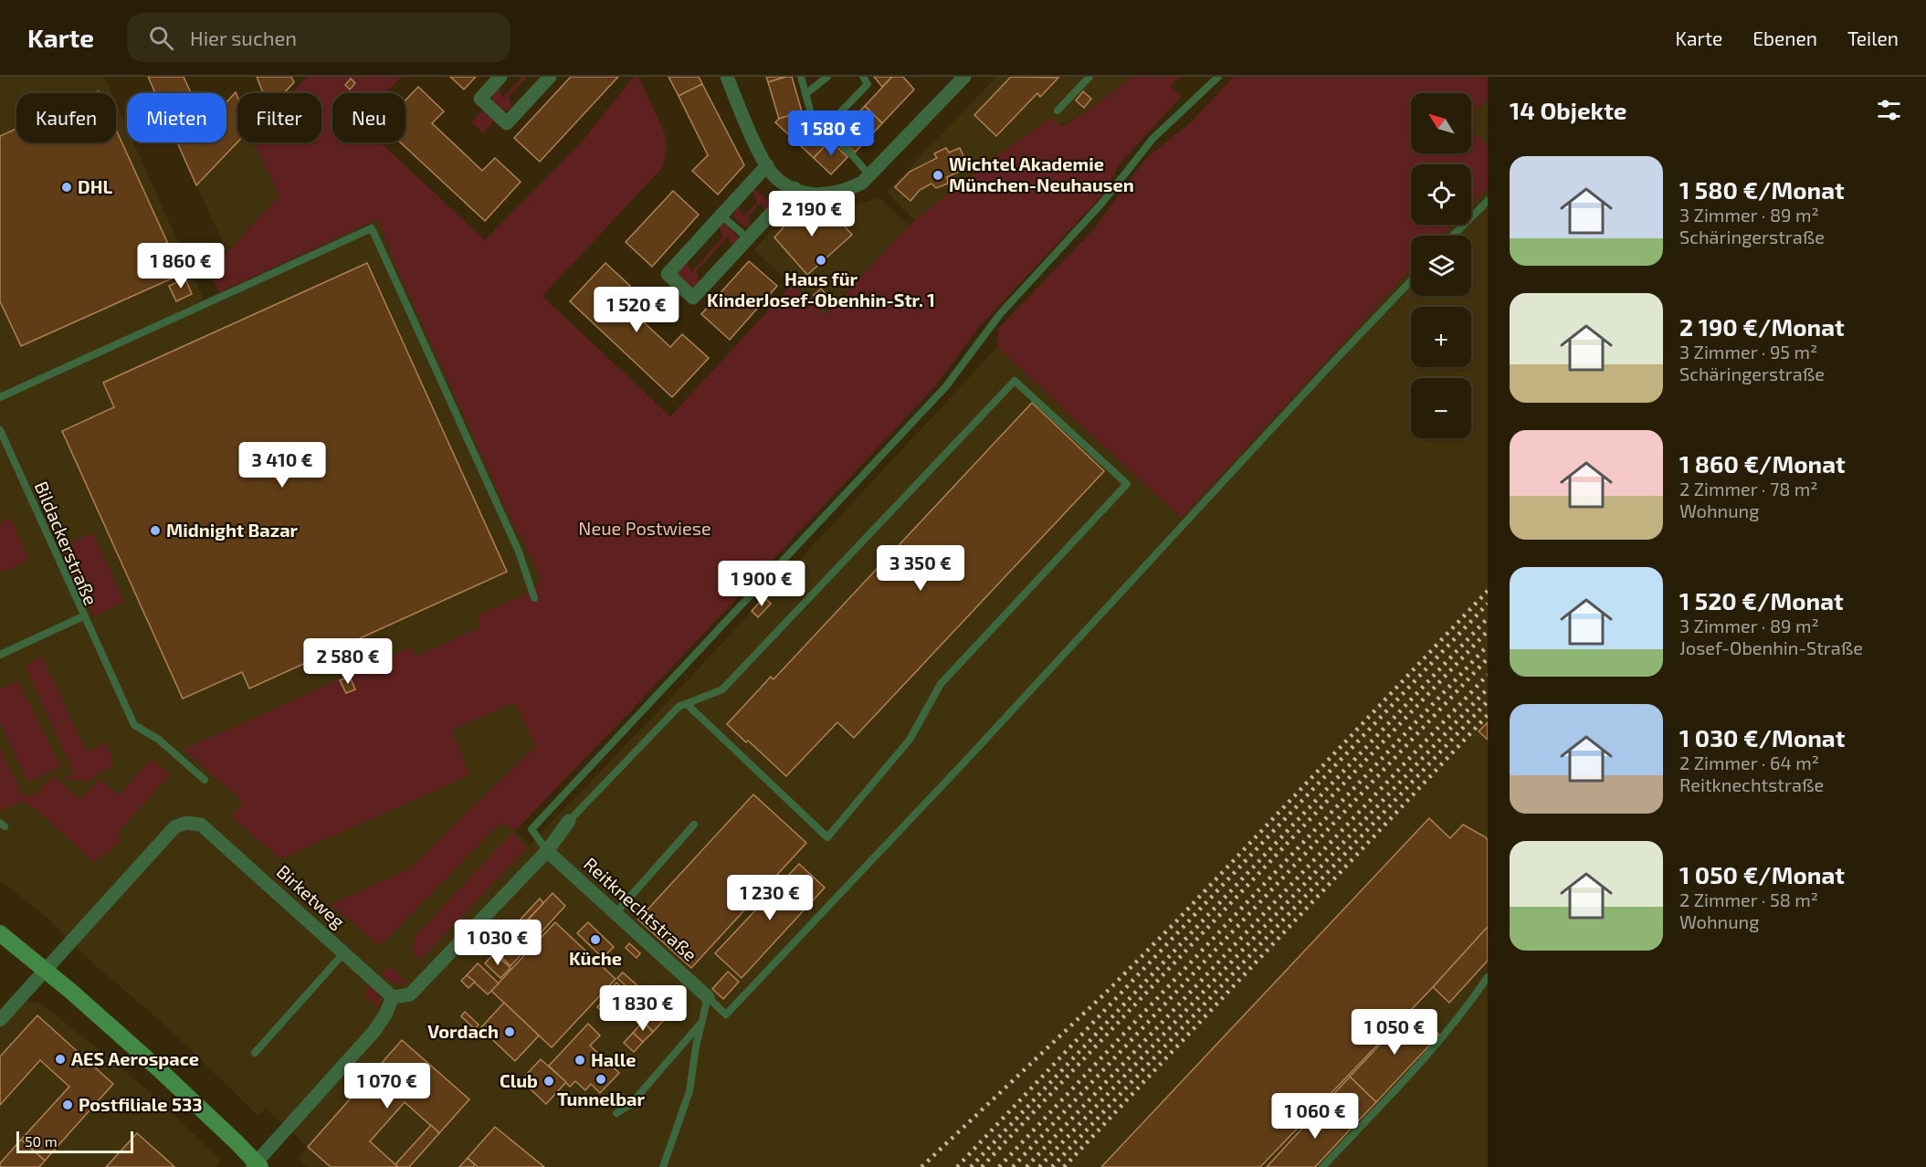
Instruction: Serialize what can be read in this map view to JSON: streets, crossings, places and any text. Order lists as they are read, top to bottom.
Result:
{
  "streets": {
    "street": ["Birketweg", "Reitknechtstraße"],
    "lane": ["Bildackerstraße"]
  },
  "parks": ["Neue Postwiese"],
  "places": [
    "Wichtel Akademie München-Neuhausen",
    "DHL",
    "Haus für KinderJosef-Obenhin-Str. 1",
    "Midnight Bazar",
    "Küche",
    "Vordach",
    "AES Aerospace",
    "Halle",
    "Tunnelbar",
    "Club",
    "Postfiliale 533"
  ],
  "scale_bar": "50 m",
  "north": "top left",
  "page": {
    "header": "Karte",
    "search": "Hier suchen",
    "nav": ["Karte", "Ebenen", "Teilen"],
    "heading": "14 Objekte",
    "map_buttons": ["+", "−"],
    "chip": [
      "Kaufen",
      "Mieten",
      "Filter",
      "Neu"
    ],
    "price": [
      "1 580 €",
      "2 190 €",
      "1 860 €",
      "1 520 €",
      "3 410 €",
      "3 350 €",
      "1 900 €",
      "2 580 €",
      "1 230 €",
      "1 030 €",
      "1 830 €",
      "1 050 €",
      "1 070 €",
      "1 060 €"
    ],
    "list": [
      {
        "name": "1 580 €/Monat",
        "note": "3 Zimmer · 89 m² · Schäringerstraße"
      },
      {
        "name": "2 190 €/Monat",
        "note": "3 Zimmer · 95 m² · Schäringerstraße"
      },
      {
        "name": "1 860 €/Monat",
        "note": "2 Zimmer · 78 m² · Wohnung"
      },
      {
        "name": "1 520 €/Monat",
        "note": "3 Zimmer · 89 m² · Josef-Obenhin-Straße"
      },
      {
        "name": "1 030 €/Monat",
        "note": "2 Zimmer · 64 m² · Reitknechtstraße"
      },
      {
        "name": "1 050 €/Monat",
        "note": "2 Zimmer · 58 m² · Wohnung"
      }
    ],
    "scale": "50 m"
  }
}
